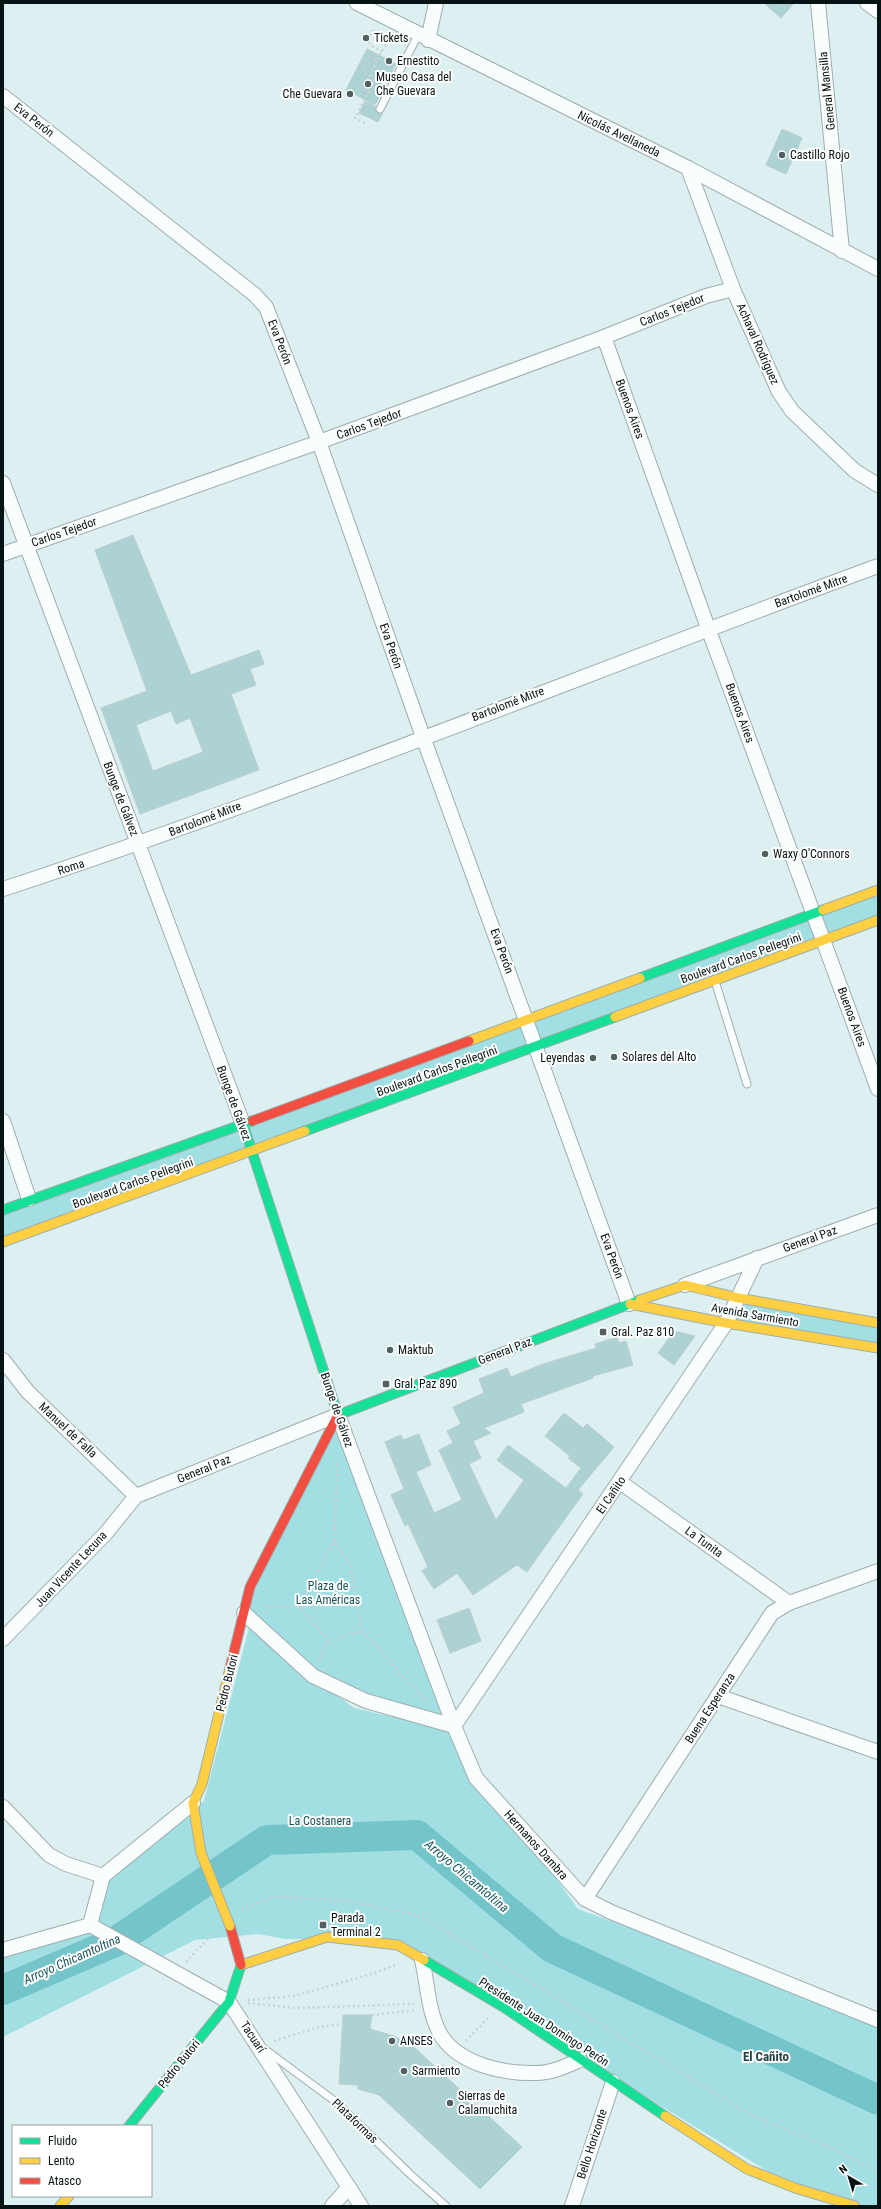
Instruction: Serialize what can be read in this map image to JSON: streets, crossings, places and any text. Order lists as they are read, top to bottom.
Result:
{
  "streets": {
    "street": [
      "General Mansilla",
      "Eva Perón",
      "Nicolás Avellaneda",
      "Carlos Tejedor",
      "Achaval Rodríguez",
      "Buenos Aires",
      "Bartolomé Mitre",
      "Bunge de Gálvez",
      "Roma",
      "Boulevard Carlos Pellegrini",
      "General Paz",
      "Avenida Sarmiento",
      "Manuel de Falla",
      "El Cañito",
      "La Tunita",
      "Juan Vicente Lecuna",
      "Pedro Butori",
      "Buena Esperanza",
      "Hermanos Dambra",
      "Presidente Juan Domingo Perón",
      "Tacuarí",
      "Bello Horizonte"
    ],
    "lane": ["Plataformas"]
  },
  "crossings": [
    ["General Mansilla", "Nicolás Avellaneda"],
    ["Eva Perón", "Carlos Tejedor"],
    ["Eva Perón", "Bartolomé Mitre"],
    ["Eva Perón", "Boulevard Carlos Pellegrini"],
    ["Eva Perón", "General Paz"],
    ["Eva Perón", "Avenida Sarmiento"],
    ["Nicolás Avellaneda", "Achaval Rodríguez"],
    ["Carlos Tejedor", "Achaval Rodríguez"],
    ["Carlos Tejedor", "Buenos Aires"],
    ["Carlos Tejedor", "Bunge de Gálvez"],
    ["Buenos Aires", "Bartolomé Mitre"],
    ["Buenos Aires", "Boulevard Carlos Pellegrini"],
    ["Bartolomé Mitre", "Bunge de Gálvez"],
    ["Bartolomé Mitre", "Roma"],
    ["Bunge de Gálvez", "Roma"],
    ["Bunge de Gálvez", "Boulevard Carlos Pellegrini"],
    ["Bunge de Gálvez", "General Paz"],
    ["Bunge de Gálvez", "El Cañito"],
    ["Bunge de Gálvez", "Pedro Butori"],
    ["Bunge de Gálvez", "Hermanos Dambra"],
    ["General Paz", "Avenida Sarmiento"],
    ["General Paz", "Manuel de Falla"],
    ["General Paz", "El Cañito"],
    ["General Paz", "Juan Vicente Lecuna"],
    ["General Paz", "Pedro Butori"],
    ["Avenida Sarmiento", "El Cañito"],
    ["Manuel de Falla", "Juan Vicente Lecuna"],
    ["El Cañito", "La Tunita"],
    ["El Cañito", "Hermanos Dambra"],
    ["La Tunita", "Buena Esperanza"],
    ["Pedro Butori", "Tacuarí"],
    ["Buena Esperanza", "Hermanos Dambra"],
    ["Presidente Juan Domingo Perón", "Bello Horizonte"],
    ["Tacuarí", "Plataformas"]
  ],
  "districts": ["El Cañito"],
  "water": ["Arroyo Chicamtoltina"],
  "parks": ["Plaza de Las Américas", "La Costanera"],
  "places": {
    "other": [
      "Tickets",
      "Ernestito",
      "Museo Casa del Che Guevara",
      "Che Guevara",
      "Castillo Rojo",
      "Waxy O'Connors",
      "Solares del Alto",
      "Leyendas",
      "Maktub",
      "ANSES",
      "Sarmiento",
      "Sierras de Calamuchita"
    ],
    "transit": ["Gral. Paz 810", "Gral. Paz 890", "Parada Terminal 2"]
  },
  "legend": ["Fluido", "Lento", "Atasco"],
  "north": "top left"
}
